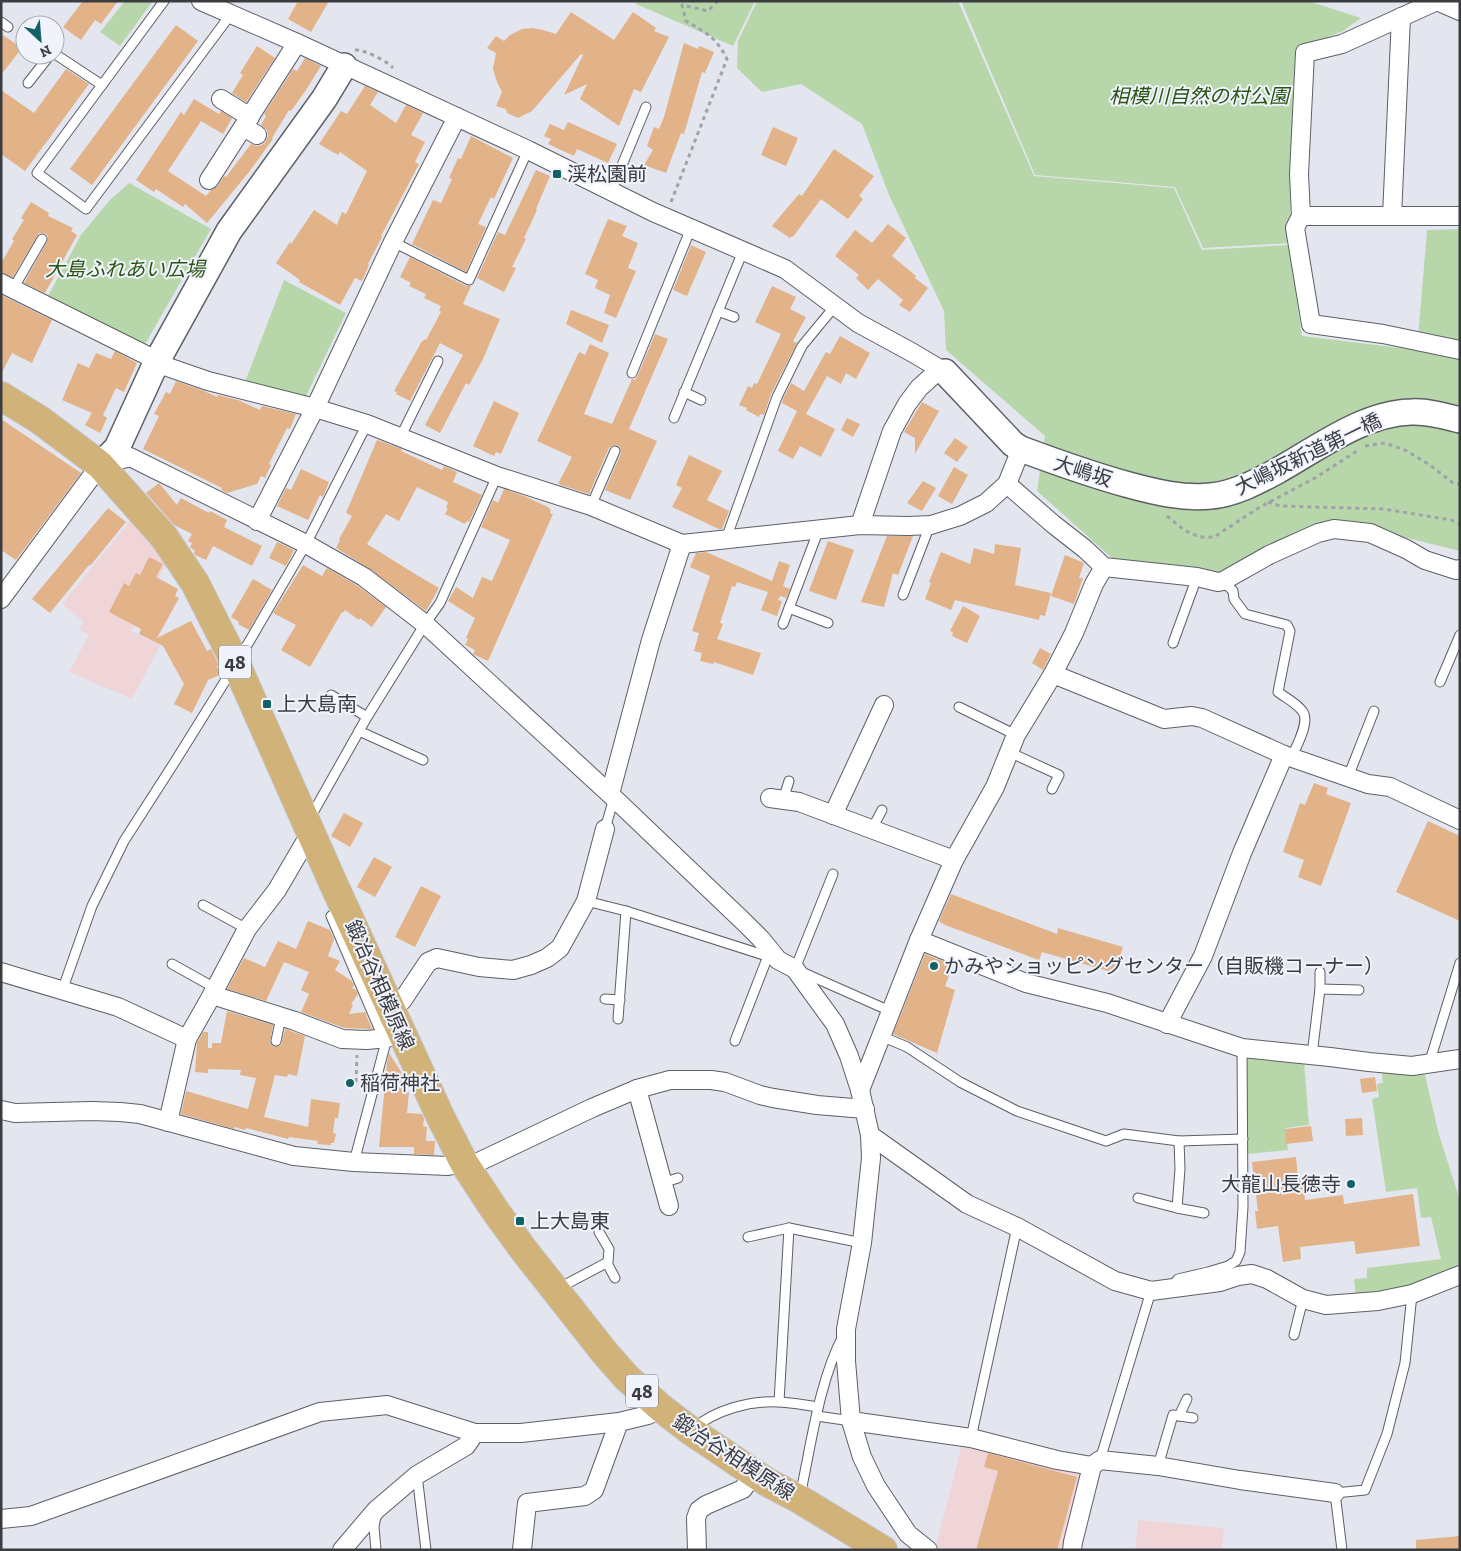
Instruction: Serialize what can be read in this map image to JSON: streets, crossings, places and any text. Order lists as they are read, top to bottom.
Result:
{
  "streets": {
    "main road": ["48", "鍛冶谷相模原線"],
    "street": ["大嶋坂新道第一橋", "大嶋坂"]
  },
  "crossings": [
    ["大嶋坂新道第一橋", "大嶋坂"]
  ],
  "parks": ["相模川自然の村公園", "大島ふれあい広場"],
  "places": {
    "transit": ["渓松園前", "上大島南", "上大島東"],
    "other": ["かみやショッピングセンター（自販機コーナー）", "稲荷神社", "大龍山長徳寺"]
  },
  "north": "bottom right"
}
